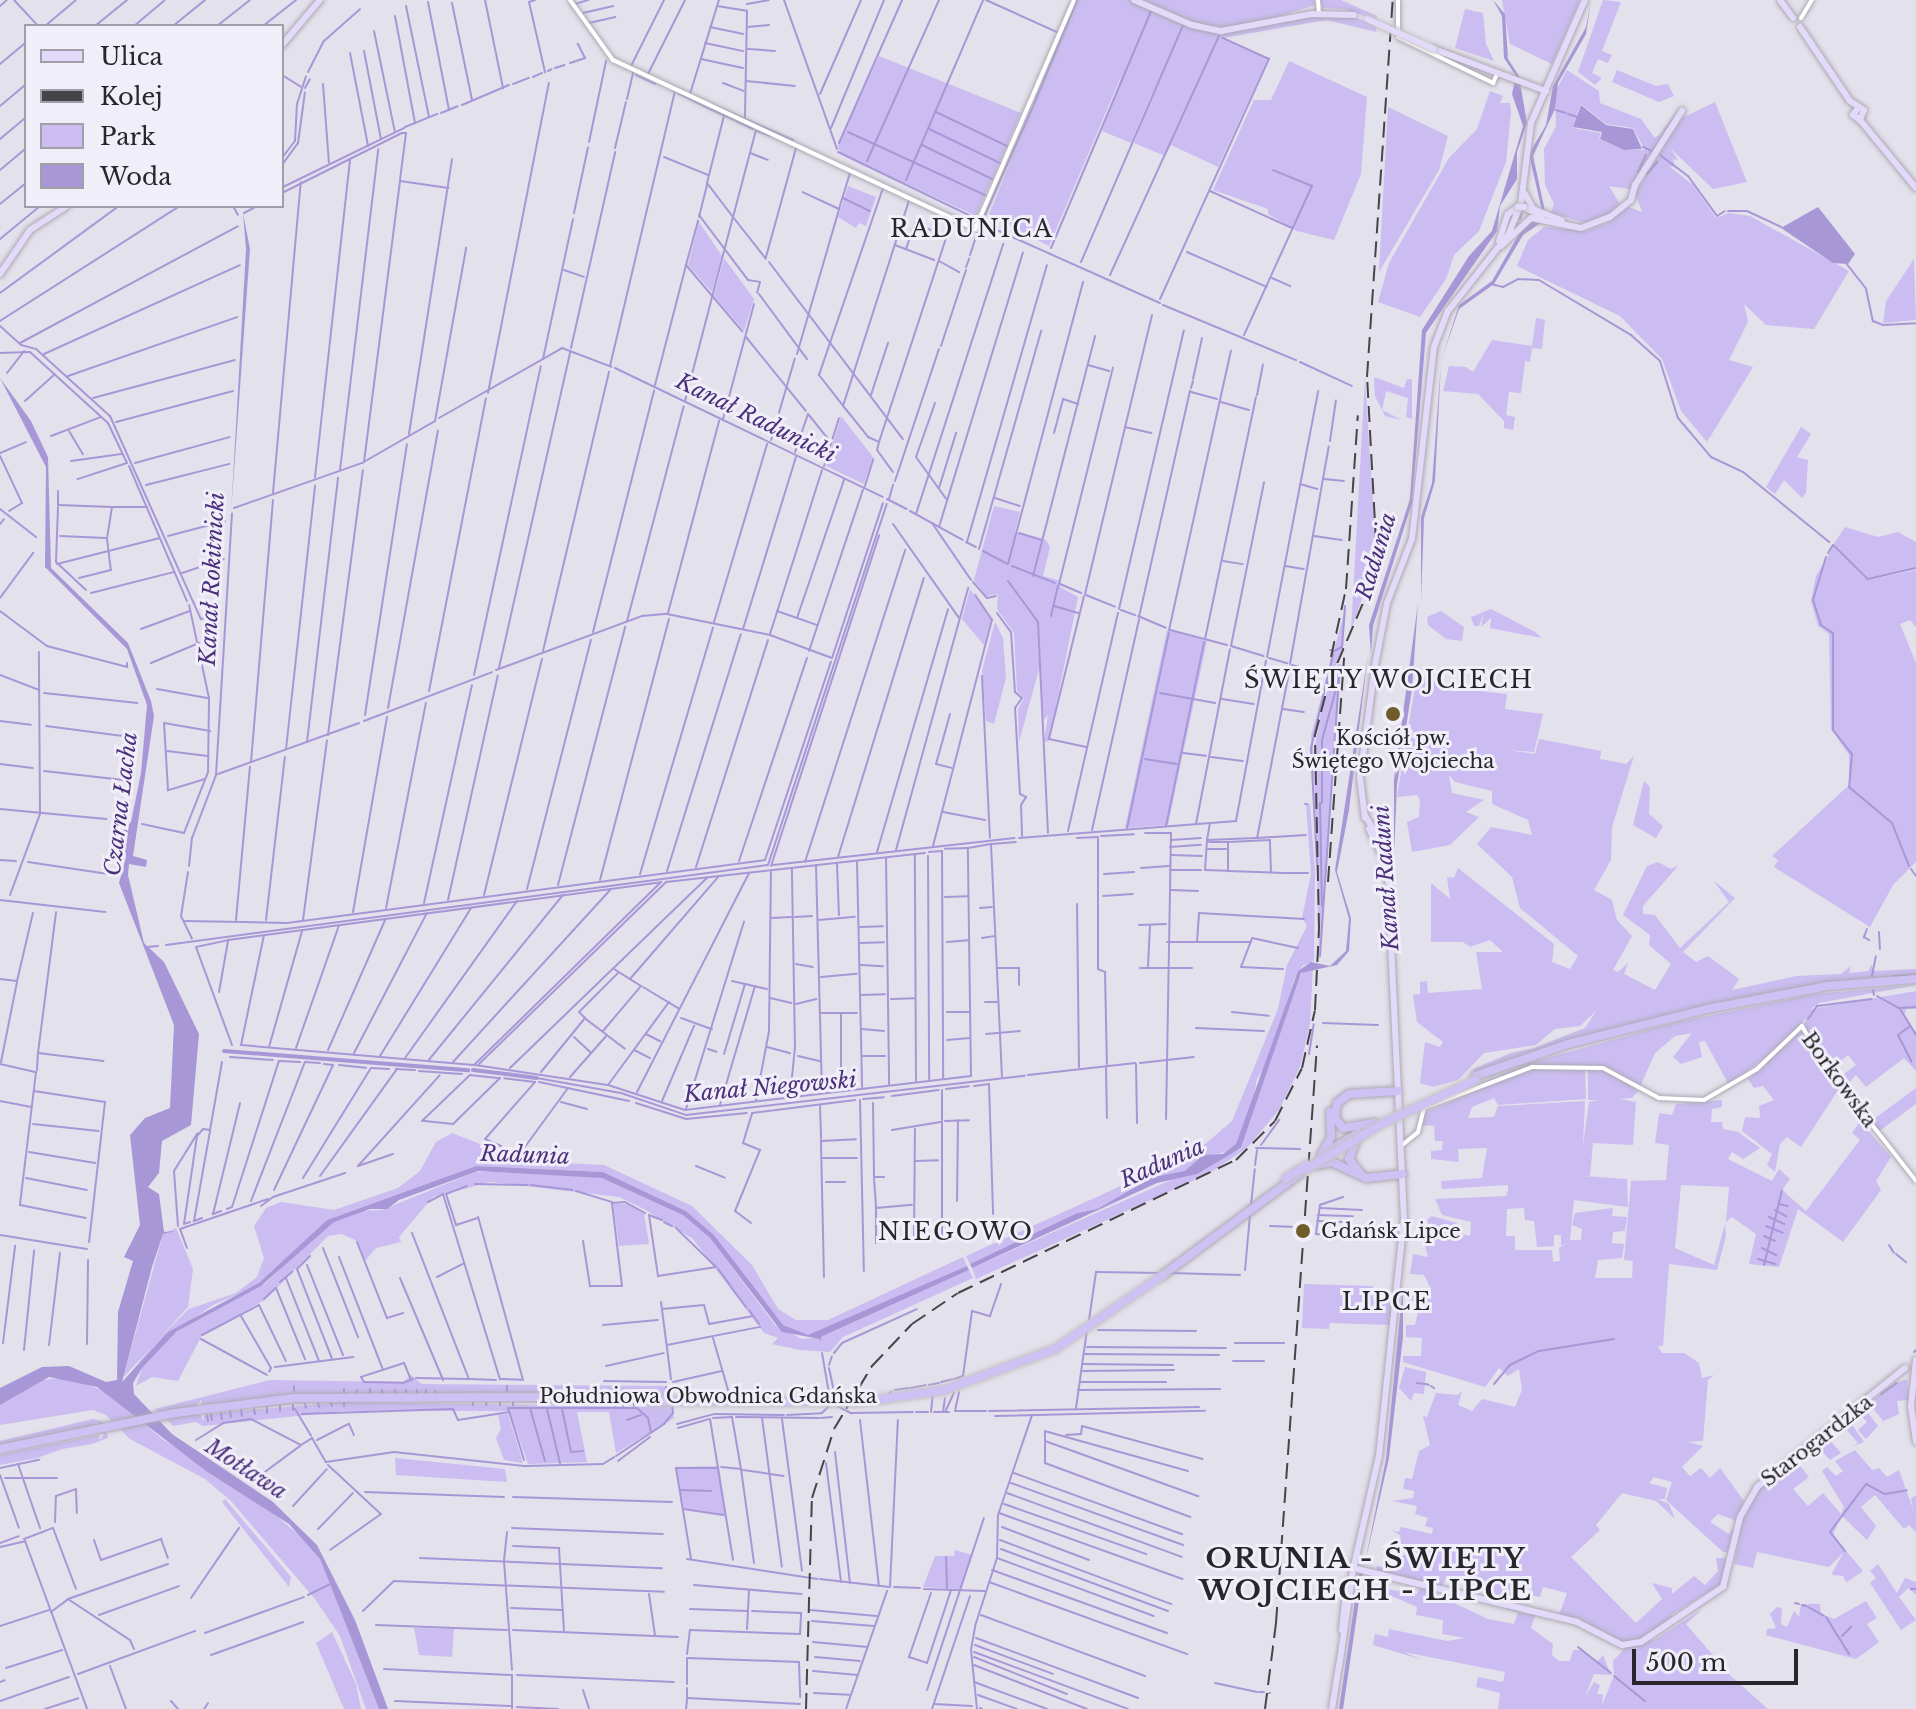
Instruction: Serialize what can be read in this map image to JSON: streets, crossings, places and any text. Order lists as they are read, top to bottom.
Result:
{
  "streets": {
    "highway": ["Południowa Obwodnica Gdańska"],
    "main road": ["Starogardzka"],
    "street": ["Borkowska"]
  },
  "districts": [
    "RADUNICA",
    "ŚWIĘTY WOJCIECH",
    "NIEGOWO",
    "LIPCE",
    "ORUNIA - ŚWIĘTY WOJCIECH - LIPCE"
  ],
  "water": [
    "Kanał Radunicki",
    "Radunia",
    "Kanał Rokitnicki",
    "Czarna Łacha",
    "Kanał Raduni",
    "Kanał Niegowski",
    "Motława"
  ],
  "places": ["Kościół pw. Świętego Wojciecha", "Gdańsk Lipce"],
  "legend": [
    "Ulica",
    "Kolej",
    "Park",
    "Woda"
  ],
  "scale_bar": "500 m"
}
